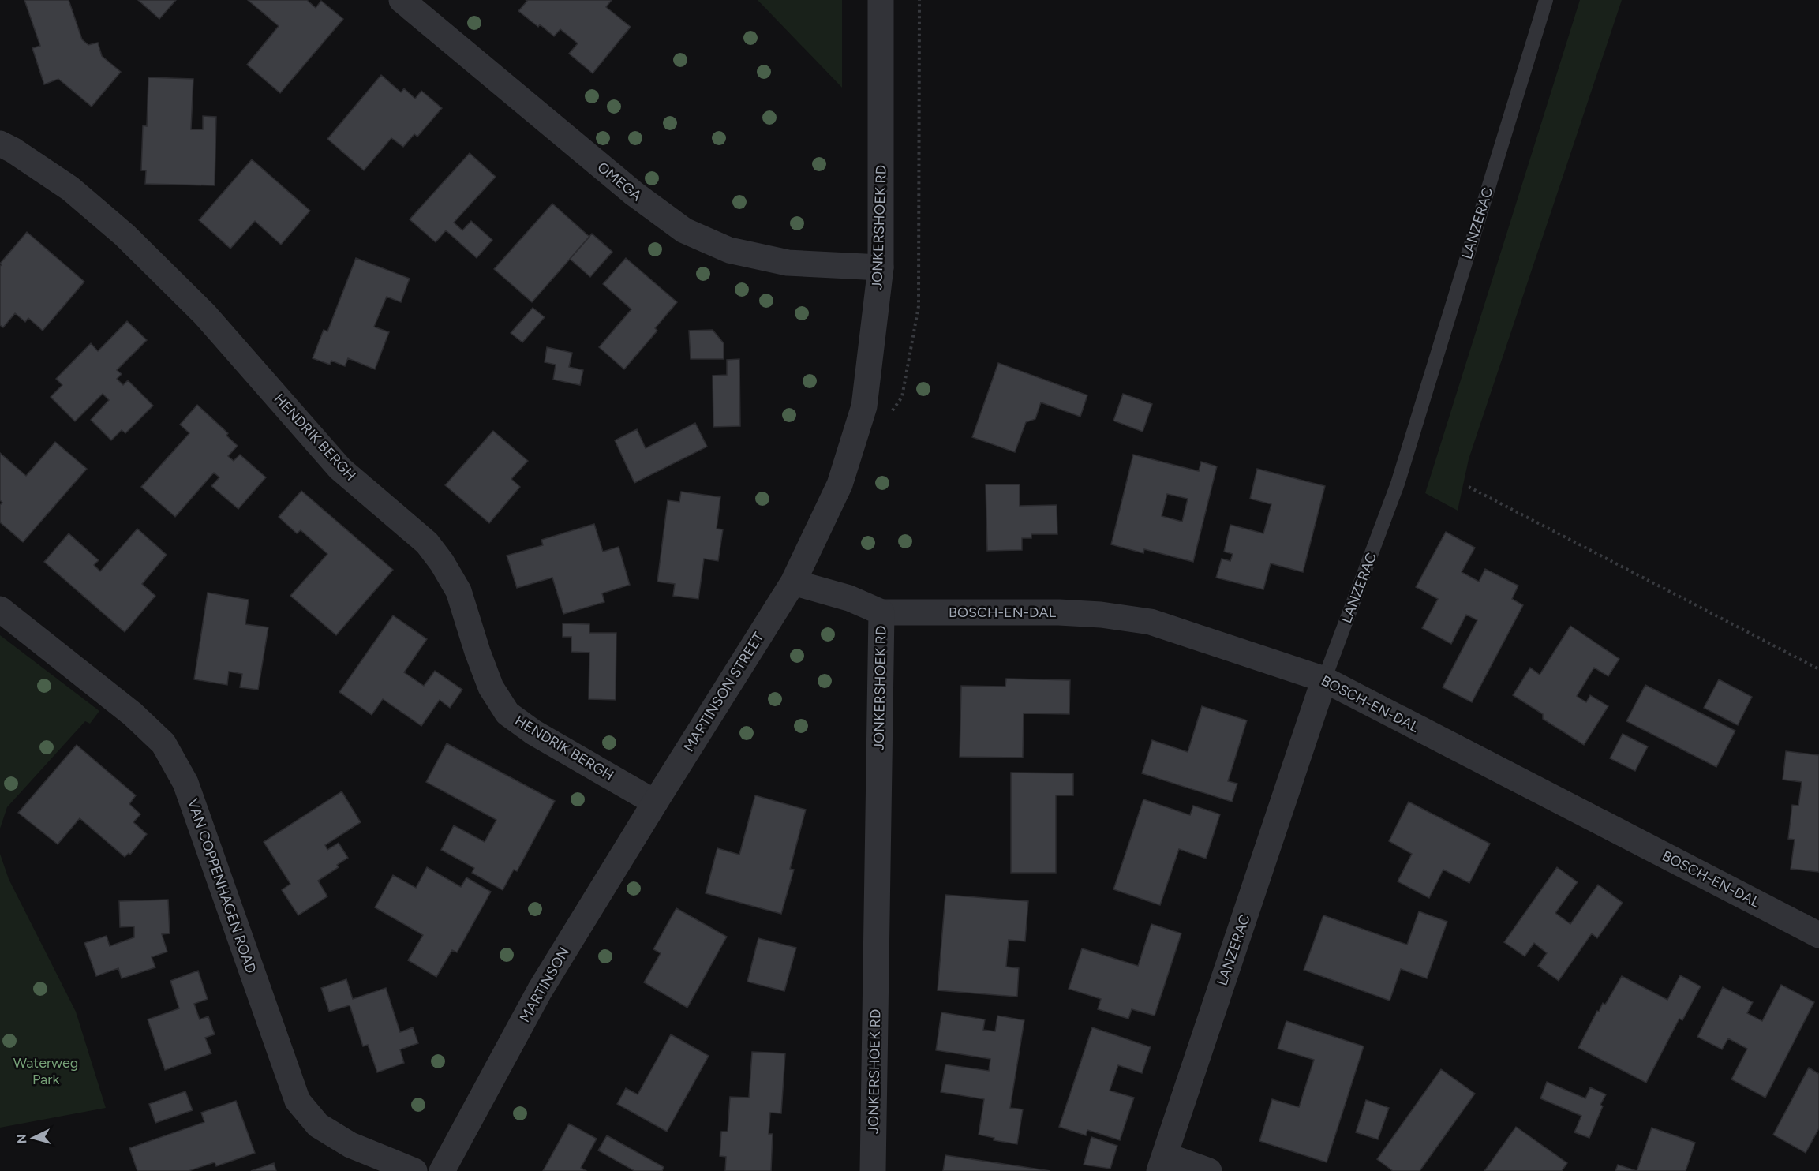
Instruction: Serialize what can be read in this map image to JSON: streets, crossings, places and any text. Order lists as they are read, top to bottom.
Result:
{
  "streets": {
    "street": [
      "OMEGA",
      "LANZERAC",
      "JONKERSHOEK RD",
      "HENDRIK BERGH",
      "BOSCH-EN-DAL",
      "MARTINSON STREET",
      "VAN COPPENHAGEN ROAD",
      "MARTINSON"
    ]
  },
  "crossings": [
    ["OMEGA", "JONKERSHOEK RD"],
    ["LANZERAC", "BOSCH-EN-DAL"],
    ["JONKERSHOEK RD", "BOSCH-EN-DAL"],
    ["JONKERSHOEK RD", "MARTINSON STREET"],
    ["HENDRIK BERGH", "MARTINSON STREET"],
    ["HENDRIK BERGH", "MARTINSON"],
    ["MARTINSON STREET", "MARTINSON"]
  ],
  "parks": ["Waterweg Park"],
  "north": "left"
}
